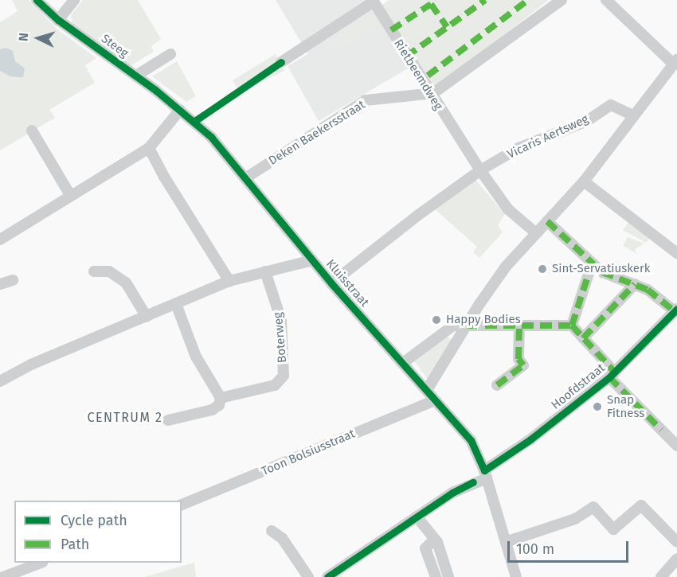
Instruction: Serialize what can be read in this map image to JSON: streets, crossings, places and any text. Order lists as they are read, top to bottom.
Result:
{
  "streets": {
    "street": [
      "Steeg",
      "Rietbeemdweg",
      "Deken Baekersstraat",
      "Vicaris Aertsweg",
      "Kluisstraat",
      "Boterweg",
      "Hoofdstraat",
      "Toon Bolsiusstraat"
    ]
  },
  "crossings": [
    ["Steeg", "Kluisstraat"],
    ["Rietbeemdweg", "Deken Baekersstraat"],
    ["Rietbeemdweg", "Vicaris Aertsweg"],
    ["Deken Baekersstraat", "Kluisstraat"],
    ["Vicaris Aertsweg", "Kluisstraat"],
    ["Kluisstraat", "Hoofdstraat"],
    ["Kluisstraat", "Toon Bolsiusstraat"]
  ],
  "districts": ["CENTRUM 2"],
  "places": ["Sint-Servatiuskerk", "Happy Bodies", "Snap Fitness"],
  "legend": ["Cycle path", "Path"],
  "scale_bar": "100 m",
  "north": "left"
}
